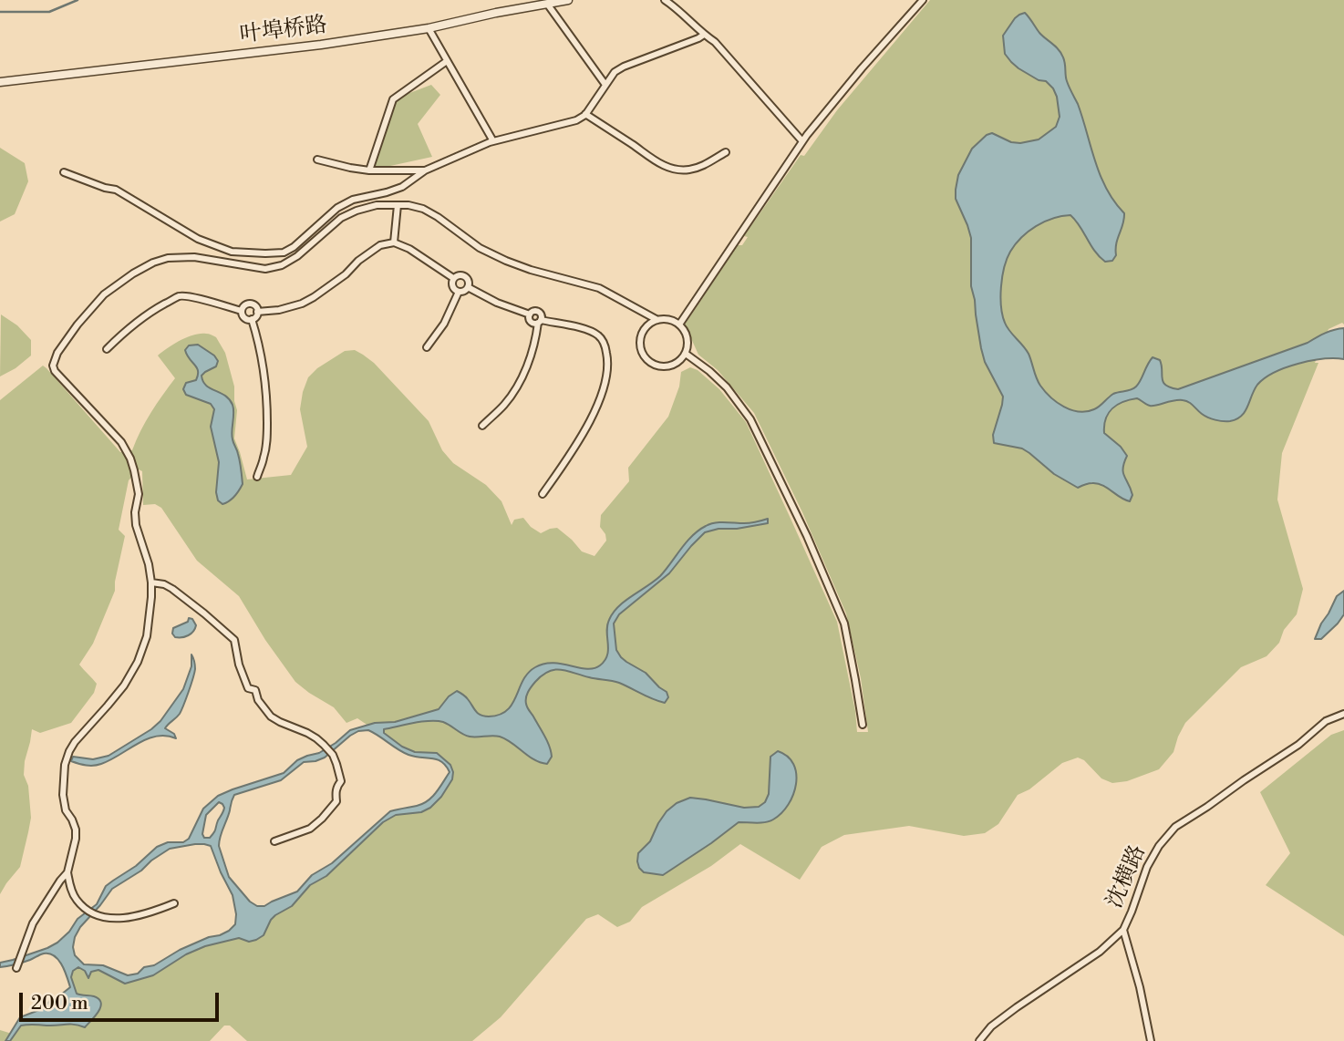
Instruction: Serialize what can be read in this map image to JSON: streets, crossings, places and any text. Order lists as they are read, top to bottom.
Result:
{
  "streets": {
    "street": ["叶埠桥路", "沈横路"]
  },
  "scale_bar": "200 m"
}
